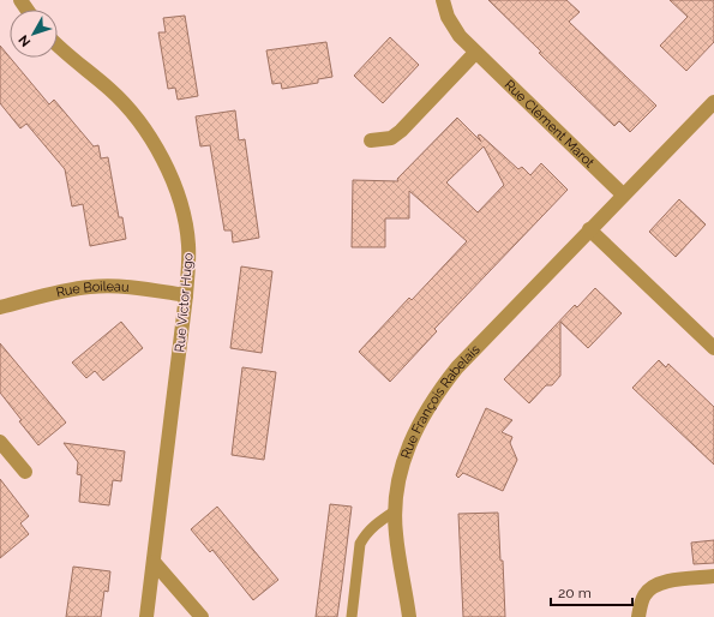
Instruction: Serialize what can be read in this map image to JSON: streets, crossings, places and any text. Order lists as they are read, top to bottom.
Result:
{
  "streets": {
    "street": [
      "Rue Clément Marot",
      "Rue Boileau",
      "Rue Victor Hugo",
      "Rue François Rabelais"
    ]
  },
  "crossings": [
    ["Rue Clément Marot", "Rue François Rabelais"],
    ["Rue Boileau", "Rue Victor Hugo"]
  ],
  "scale_bar": "20 m",
  "north": "bottom left"
}
